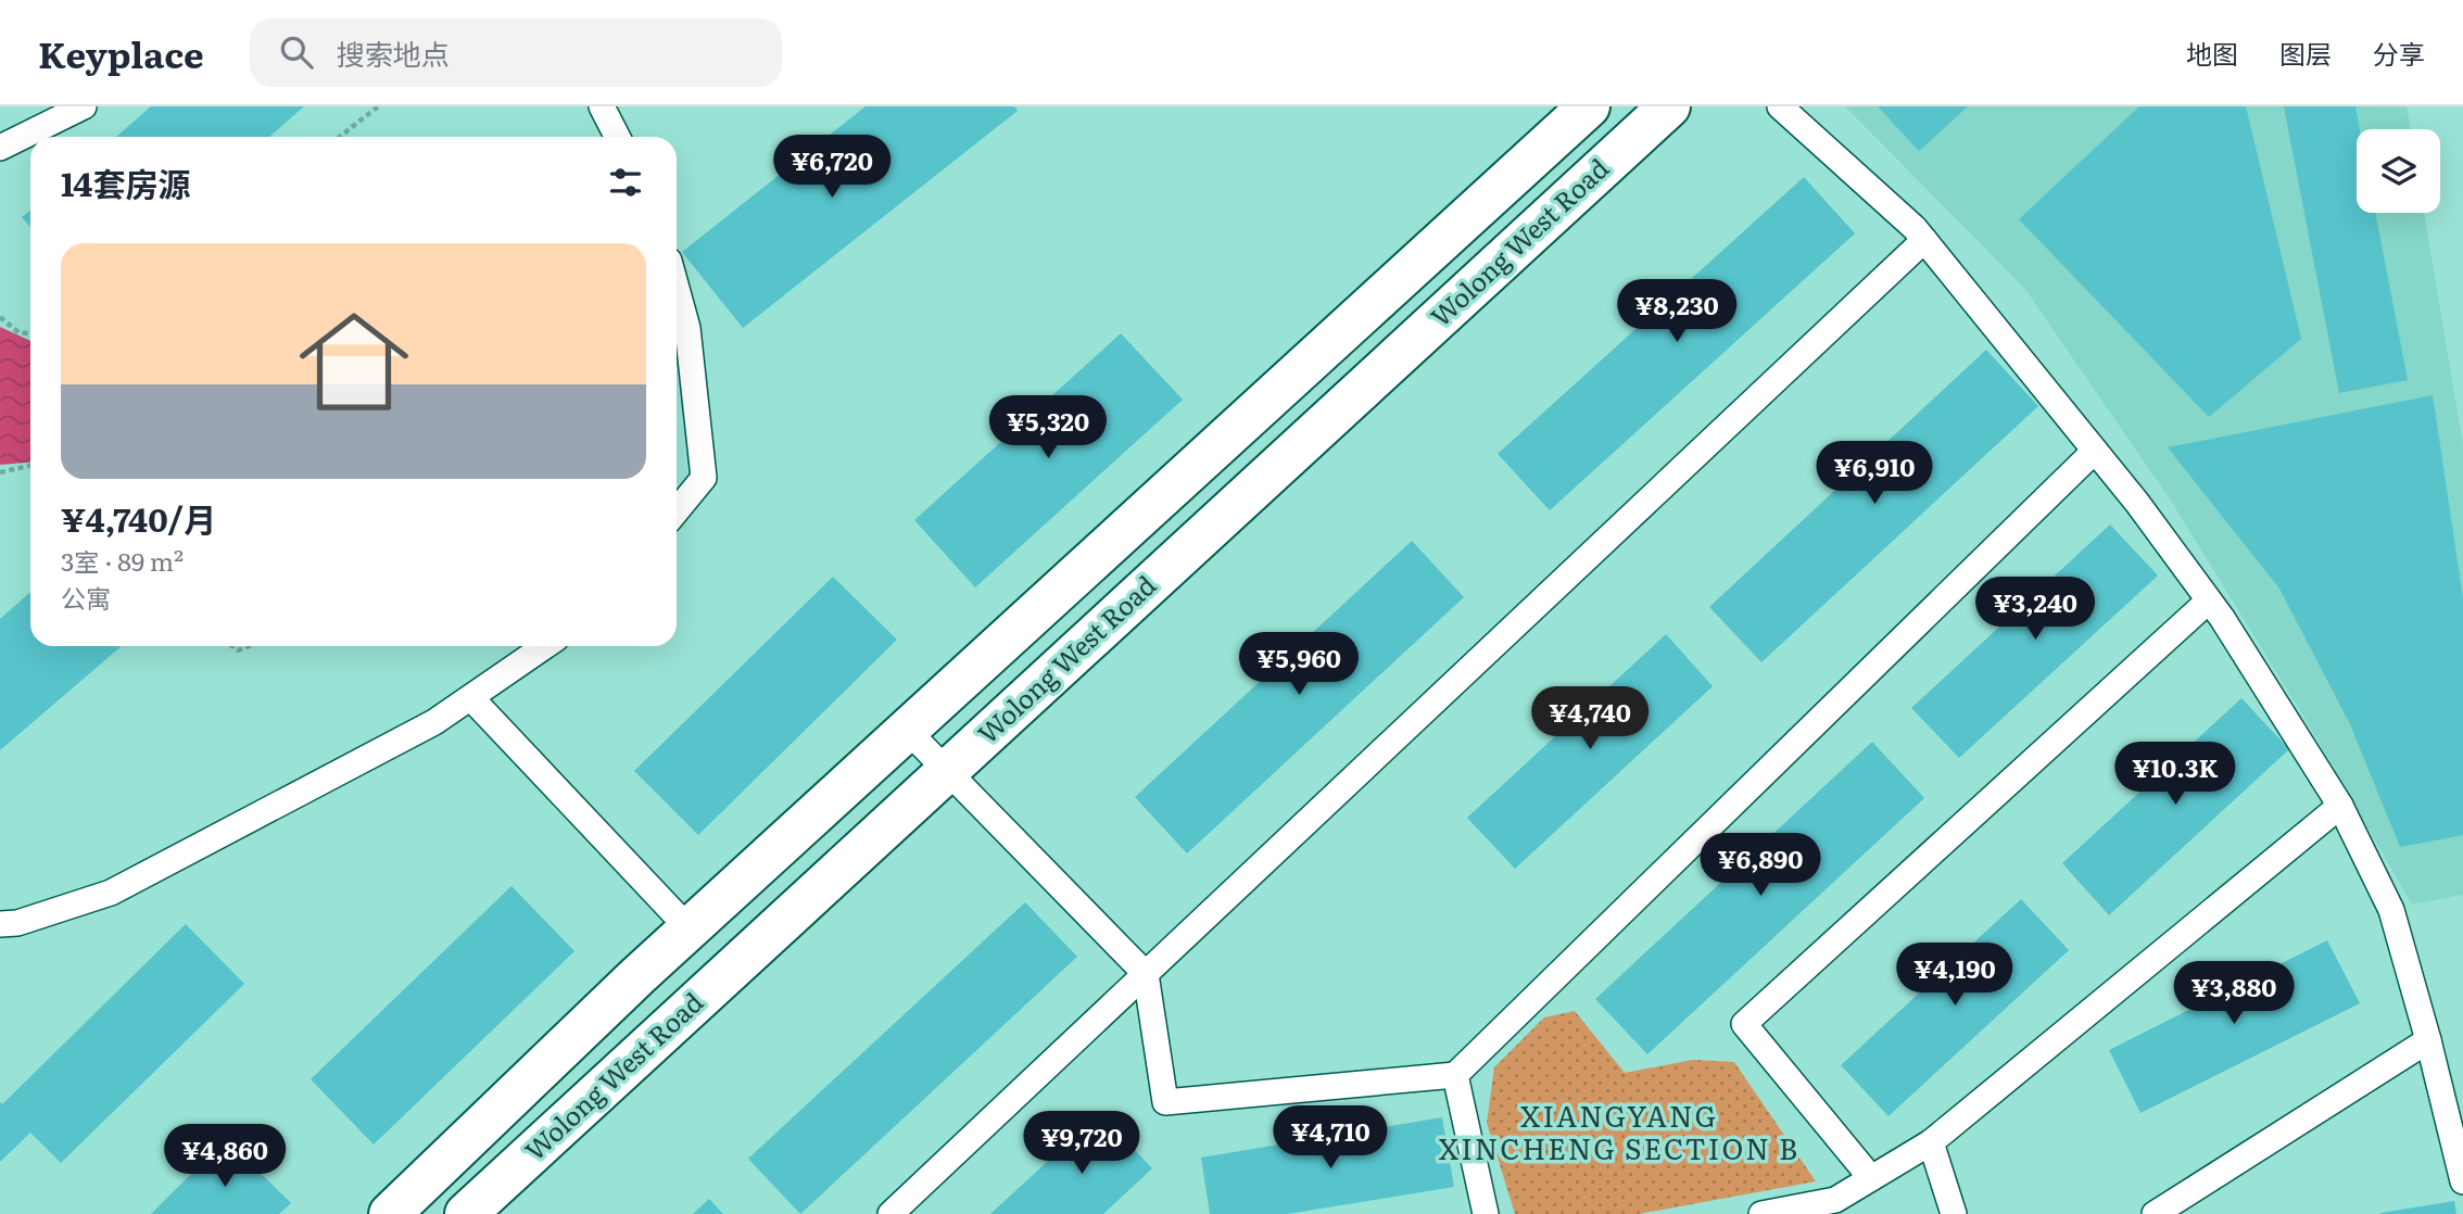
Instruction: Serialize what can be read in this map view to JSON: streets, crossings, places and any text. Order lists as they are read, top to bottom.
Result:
{
  "streets": {
    "main road": ["Wolong West Road"]
  },
  "districts": ["XIANGYANG XINCHENG SECTION B"],
  "page": {
    "header": "Keyplace",
    "search": "搜索地点",
    "nav": ["地图", "图层", "分享"],
    "price": [
      "¥6,720",
      "¥8,230",
      "¥5,320",
      "¥6,910",
      "¥3,240",
      "¥5,960",
      "¥4,740",
      "¥10.3K",
      "¥6,890",
      "¥4,190",
      "¥3,880",
      "¥4,710",
      "¥9,720",
      "¥4,860"
    ],
    "heading": "14套房源",
    "list": [
      {
        "name": "¥4,740/月",
        "note": "3室 · 89 m² · 公寓"
      }
    ]
  }
}
